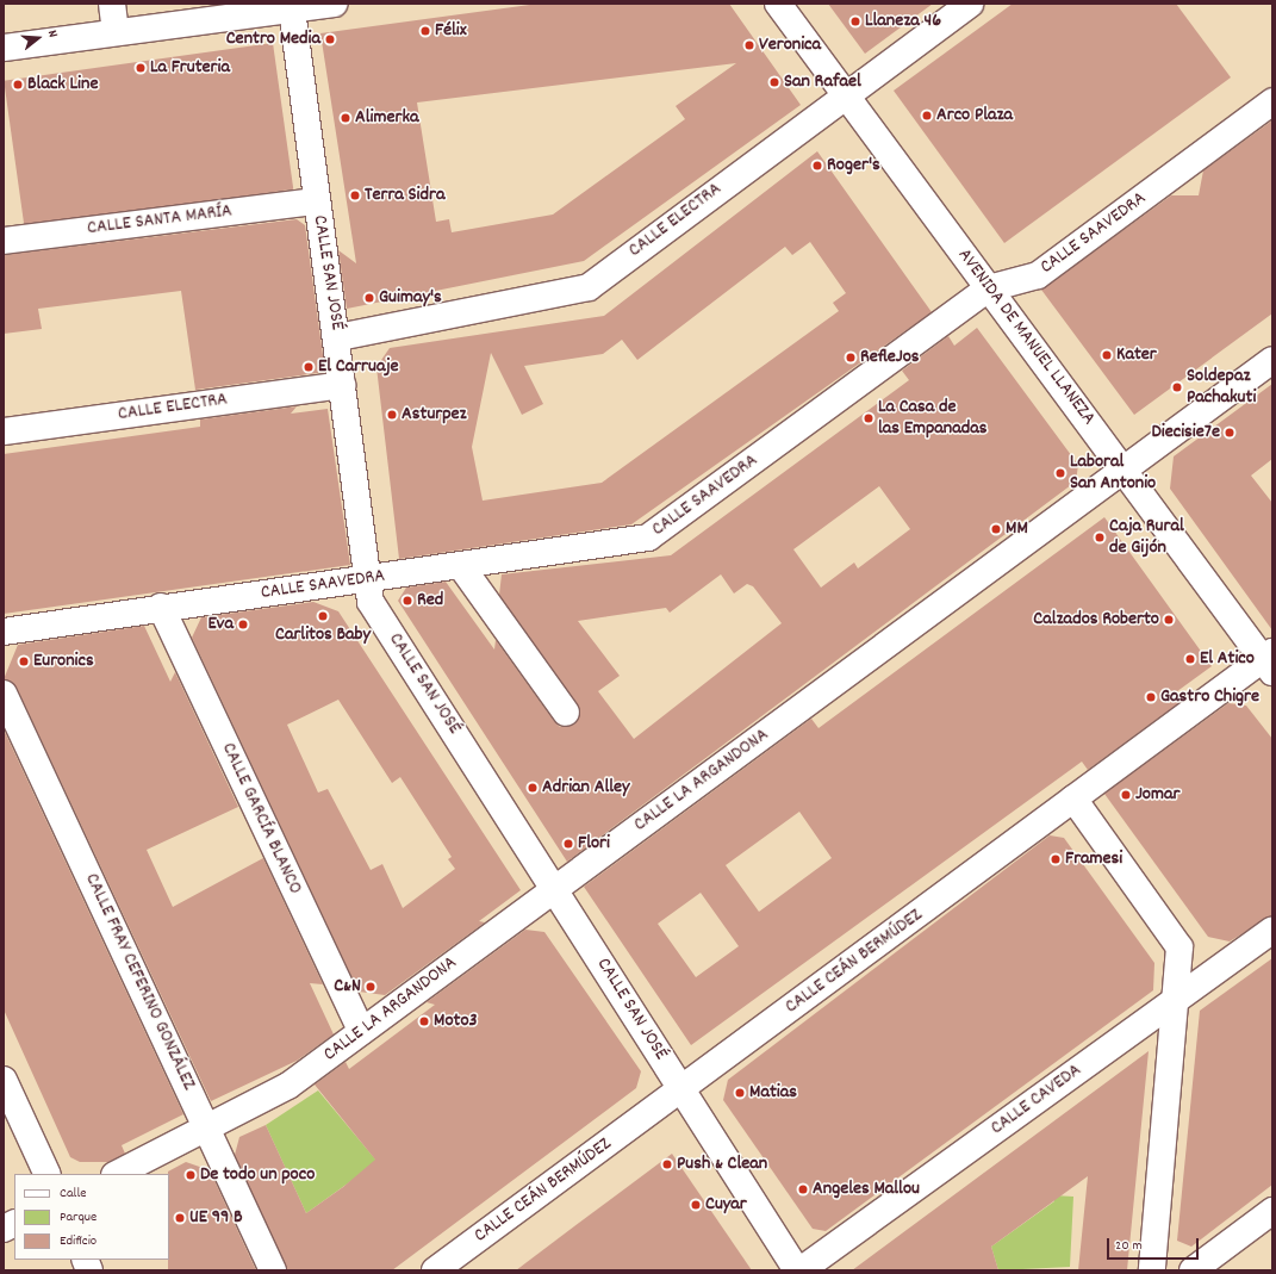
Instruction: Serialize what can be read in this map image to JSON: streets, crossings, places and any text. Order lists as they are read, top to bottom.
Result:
{
  "streets": {
    "street": [
      "CALLE SANTA MARÍA",
      "CALLE ELECTRA",
      "CALLE SAAVEDRA",
      "CALLE SAN JOSÉ",
      "AVENIDA DE MANUEL LLANEZA",
      "CALLE LA ARGANDONA",
      "CALLE GARCÍA BLANCO",
      "CALLE CEÁN BERMÚDEZ",
      "CALLE FRAY CEFERINO GONZÁLEZ",
      "CALLE CAVEDA"
    ]
  },
  "crossings": [
    ["CALLE SANTA MARÍA", "CALLE SAN JOSÉ"],
    ["CALLE ELECTRA", "CALLE SAN JOSÉ"],
    ["CALLE ELECTRA", "AVENIDA DE MANUEL LLANEZA"],
    ["CALLE SAAVEDRA", "CALLE SAN JOSÉ"],
    ["CALLE SAAVEDRA", "AVENIDA DE MANUEL LLANEZA"],
    ["CALLE SAAVEDRA", "CALLE GARCÍA BLANCO"],
    ["CALLE SAN JOSÉ", "CALLE LA ARGANDONA"],
    ["CALLE SAN JOSÉ", "CALLE CEÁN BERMÚDEZ"],
    ["AVENIDA DE MANUEL LLANEZA", "CALLE LA ARGANDONA"],
    ["AVENIDA DE MANUEL LLANEZA", "CALLE CEÁN BERMÚDEZ"],
    ["CALLE LA ARGANDONA", "CALLE GARCÍA BLANCO"],
    ["CALLE LA ARGANDONA", "CALLE FRAY CEFERINO GONZÁLEZ"]
  ],
  "places": [
    "Llaneza 46",
    "Félix",
    "Centro Media",
    "Veronica",
    "La Fruteria",
    "San Rafael",
    "Black Line",
    "Arco Plaza",
    "Alimerka",
    "Roger's",
    "Terra Sidra",
    "Guimay's",
    "Kater",
    "RefleJos",
    "El Carruaje",
    "Soldepaz Pachakuti",
    "Asturpez",
    "La Casa de las Empanadas",
    "Diecisie7e",
    "Laboral San Antonio",
    "MM",
    "Caja Rural de Gijón",
    "Red",
    "Carlitos Baby",
    "Calzados Roberto",
    "Eva",
    "El Atico",
    "Euronics",
    "Gastro Chigre",
    "Adrian Alley",
    "Jomar",
    "Flori",
    "Framesi",
    "C&N",
    "Moto3",
    "Matias",
    "Push & Clean",
    "De todo un poco",
    "Angeles Mallou",
    "Cuyar",
    "UE 99 B"
  ],
  "legend": ["Calle", "Parque", "Edificio"],
  "scale_bar": "20 m",
  "north": "right"
}
